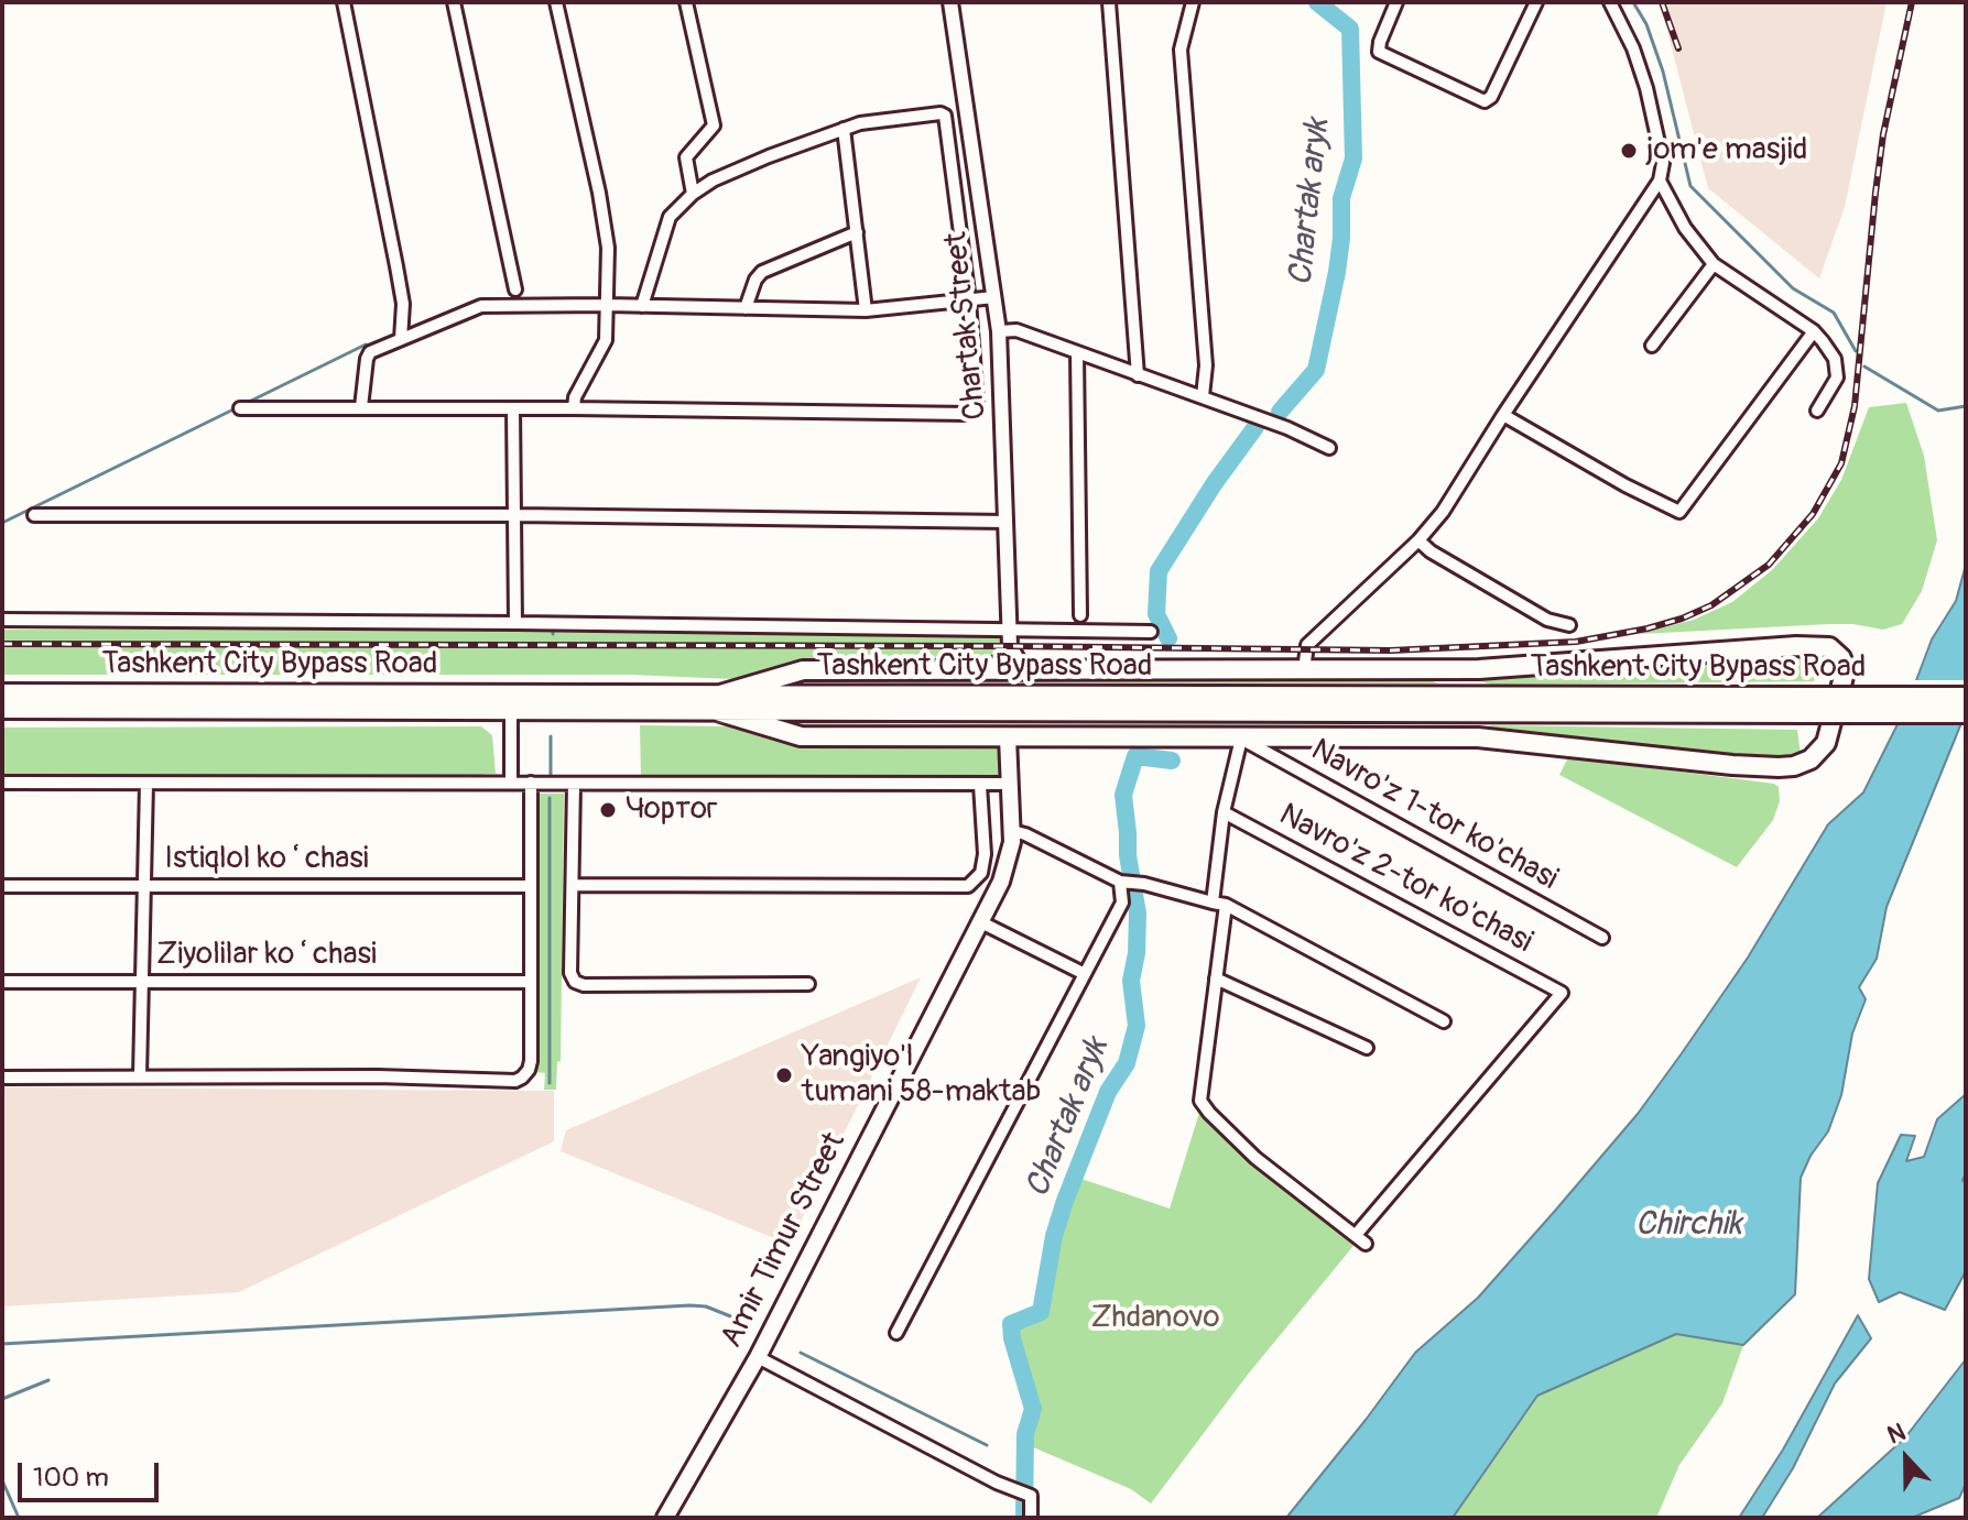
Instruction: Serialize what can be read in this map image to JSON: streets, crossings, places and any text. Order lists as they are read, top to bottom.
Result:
{
  "streets": {
    "highway": ["Tashkent City Bypass Road"],
    "main road": ["Amir Timur Street"],
    "street": [
      "Chartak Street",
      "Navro'z 1-tor ko'chasi",
      "Istiqlol koʻchasi",
      "Navro'z 2-tor ko'chasi",
      "Ziyolilar koʻchasi"
    ]
  },
  "water": ["Chartak aryk", "Chirchik"],
  "parks": ["Zhdanovo"],
  "places": ["jom'e masjid", "Чортог", "Yangiyo'l tumani 58-maktab"],
  "scale_bar": "100 m",
  "north": "top"
}
